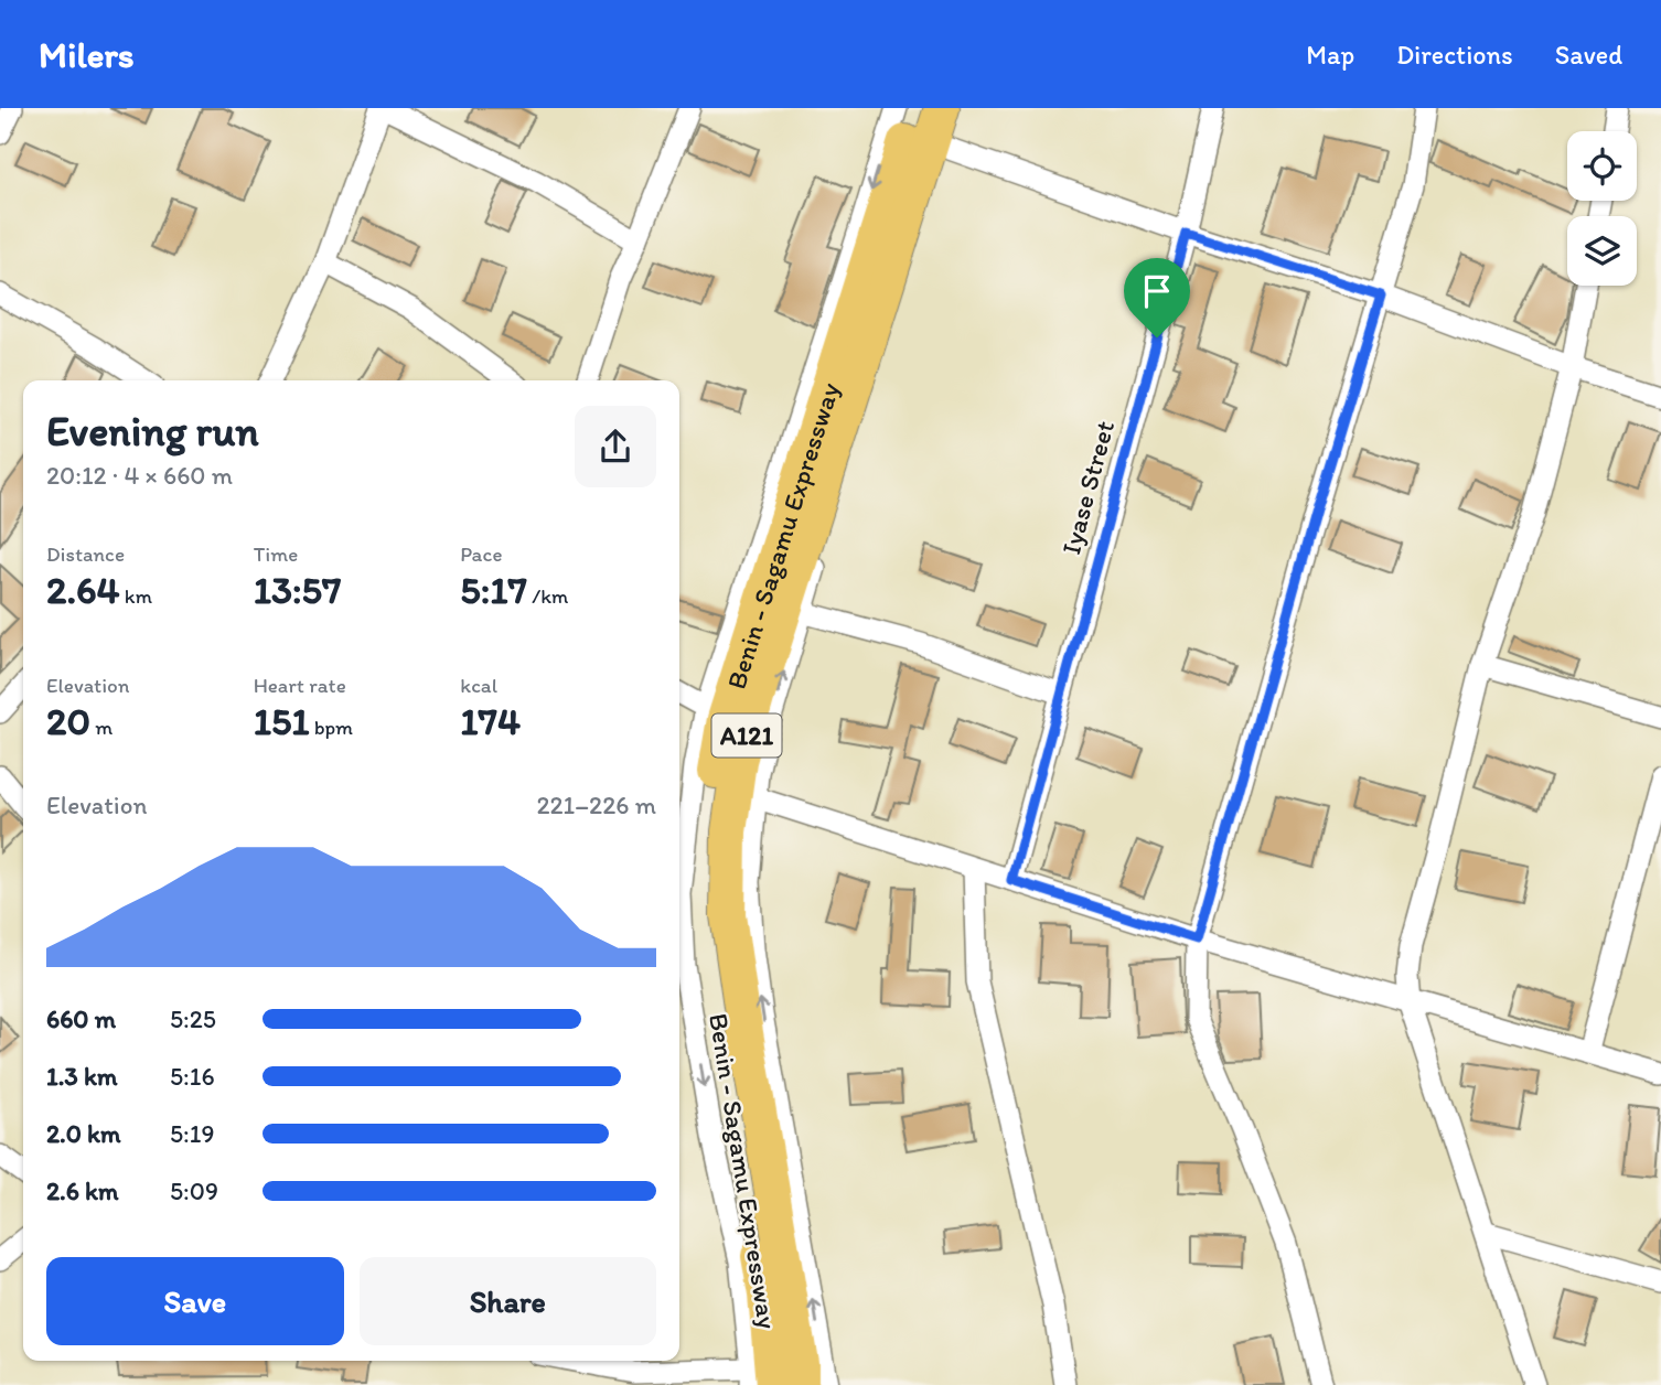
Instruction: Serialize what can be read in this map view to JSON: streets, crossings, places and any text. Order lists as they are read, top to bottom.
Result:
{
  "streets": {
    "highway": ["Benin - Sagamu Expressway", "A121"],
    "street": ["Iyase Street"]
  },
  "page": {
    "header": "Milers",
    "nav": ["Map", "Directions", "Saved"],
    "heading": ["Evening run", "20:12 · 4 × 660 m"],
    "stats": [
      ["Distance", "2.64 km"],
      ["Time", "13:57"],
      ["Pace", "5:17 /km"],
      ["Elevation", "20 m"],
      ["Heart rate", "151 bpm"],
      ["kcal", "174"]
    ],
    "chart": ["Elevation", "221–226 m"],
    "list": [
      {
        "name": "660 m",
        "note": "5:25"
      },
      {
        "name": "1.3 km",
        "note": "5:16"
      },
      {
        "name": "2.0 km",
        "note": "5:19"
      },
      {
        "name": "2.6 km",
        "note": "5:09"
      }
    ],
    "buttons": ["Save", "Share"]
  }
}
